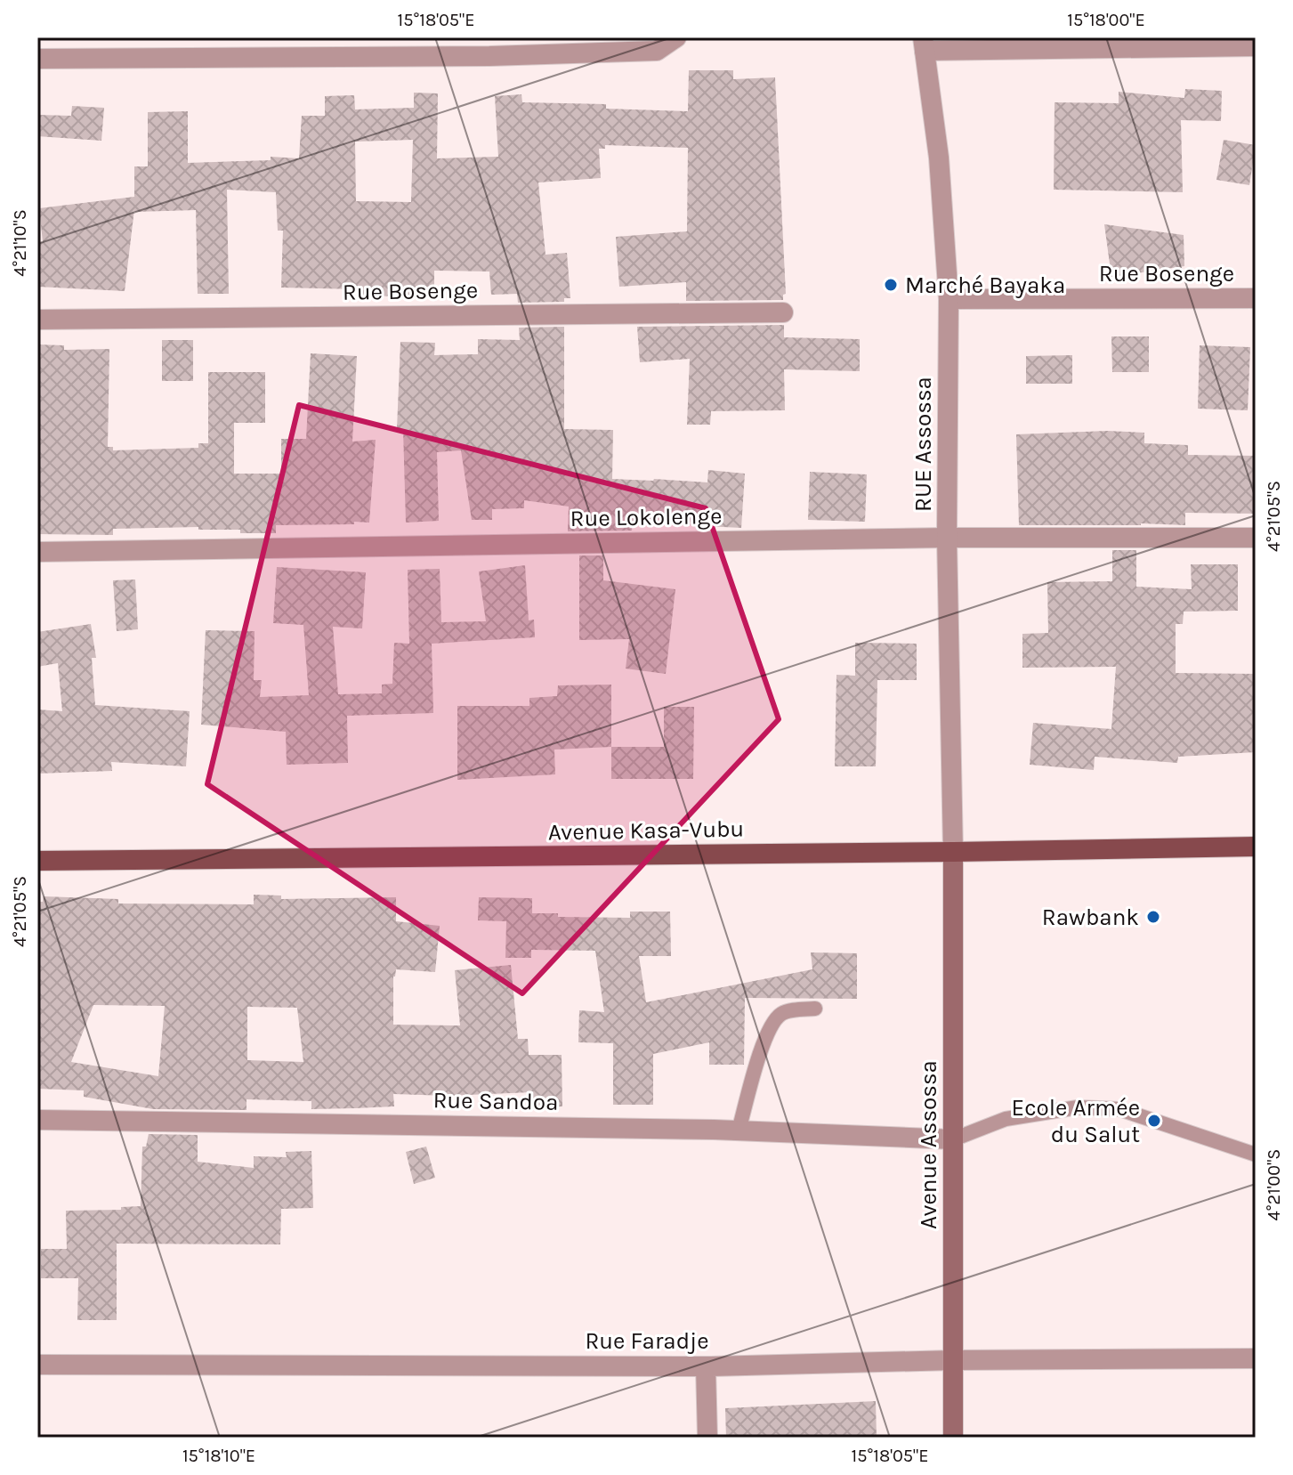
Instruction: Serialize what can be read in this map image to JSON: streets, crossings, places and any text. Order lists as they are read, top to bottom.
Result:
{
  "streets": {
    "main road": ["Avenue Kasa-Vubu", "Avenue Assossa"],
    "street": [
      "Rue Bosenge",
      "RUE Assossa",
      "Rue Lokolenge",
      "Rue Sandoa",
      "Rue Faradje"
    ]
  },
  "crossings": [
    ["Rue Bosenge", "RUE Assossa"],
    ["RUE Assossa", "Rue Lokolenge"],
    ["RUE Assossa", "Avenue Kasa-Vubu"],
    ["RUE Assossa", "Avenue Assossa"],
    ["Avenue Kasa-Vubu", "Avenue Assossa"],
    ["Rue Sandoa", "Avenue Assossa"],
    ["Avenue Assossa", "Rue Faradje"]
  ],
  "places": ["Marché Bayaka", "Rawbank", "Ecole Armée du Salut"],
  "coordinates": [
    "15°18'05\"E",
    "15°18'00\"E",
    "4°21'10\"S",
    "4°21'05\"S",
    "4°21'00\"S",
    "15°18'10\"E"
  ]
}
